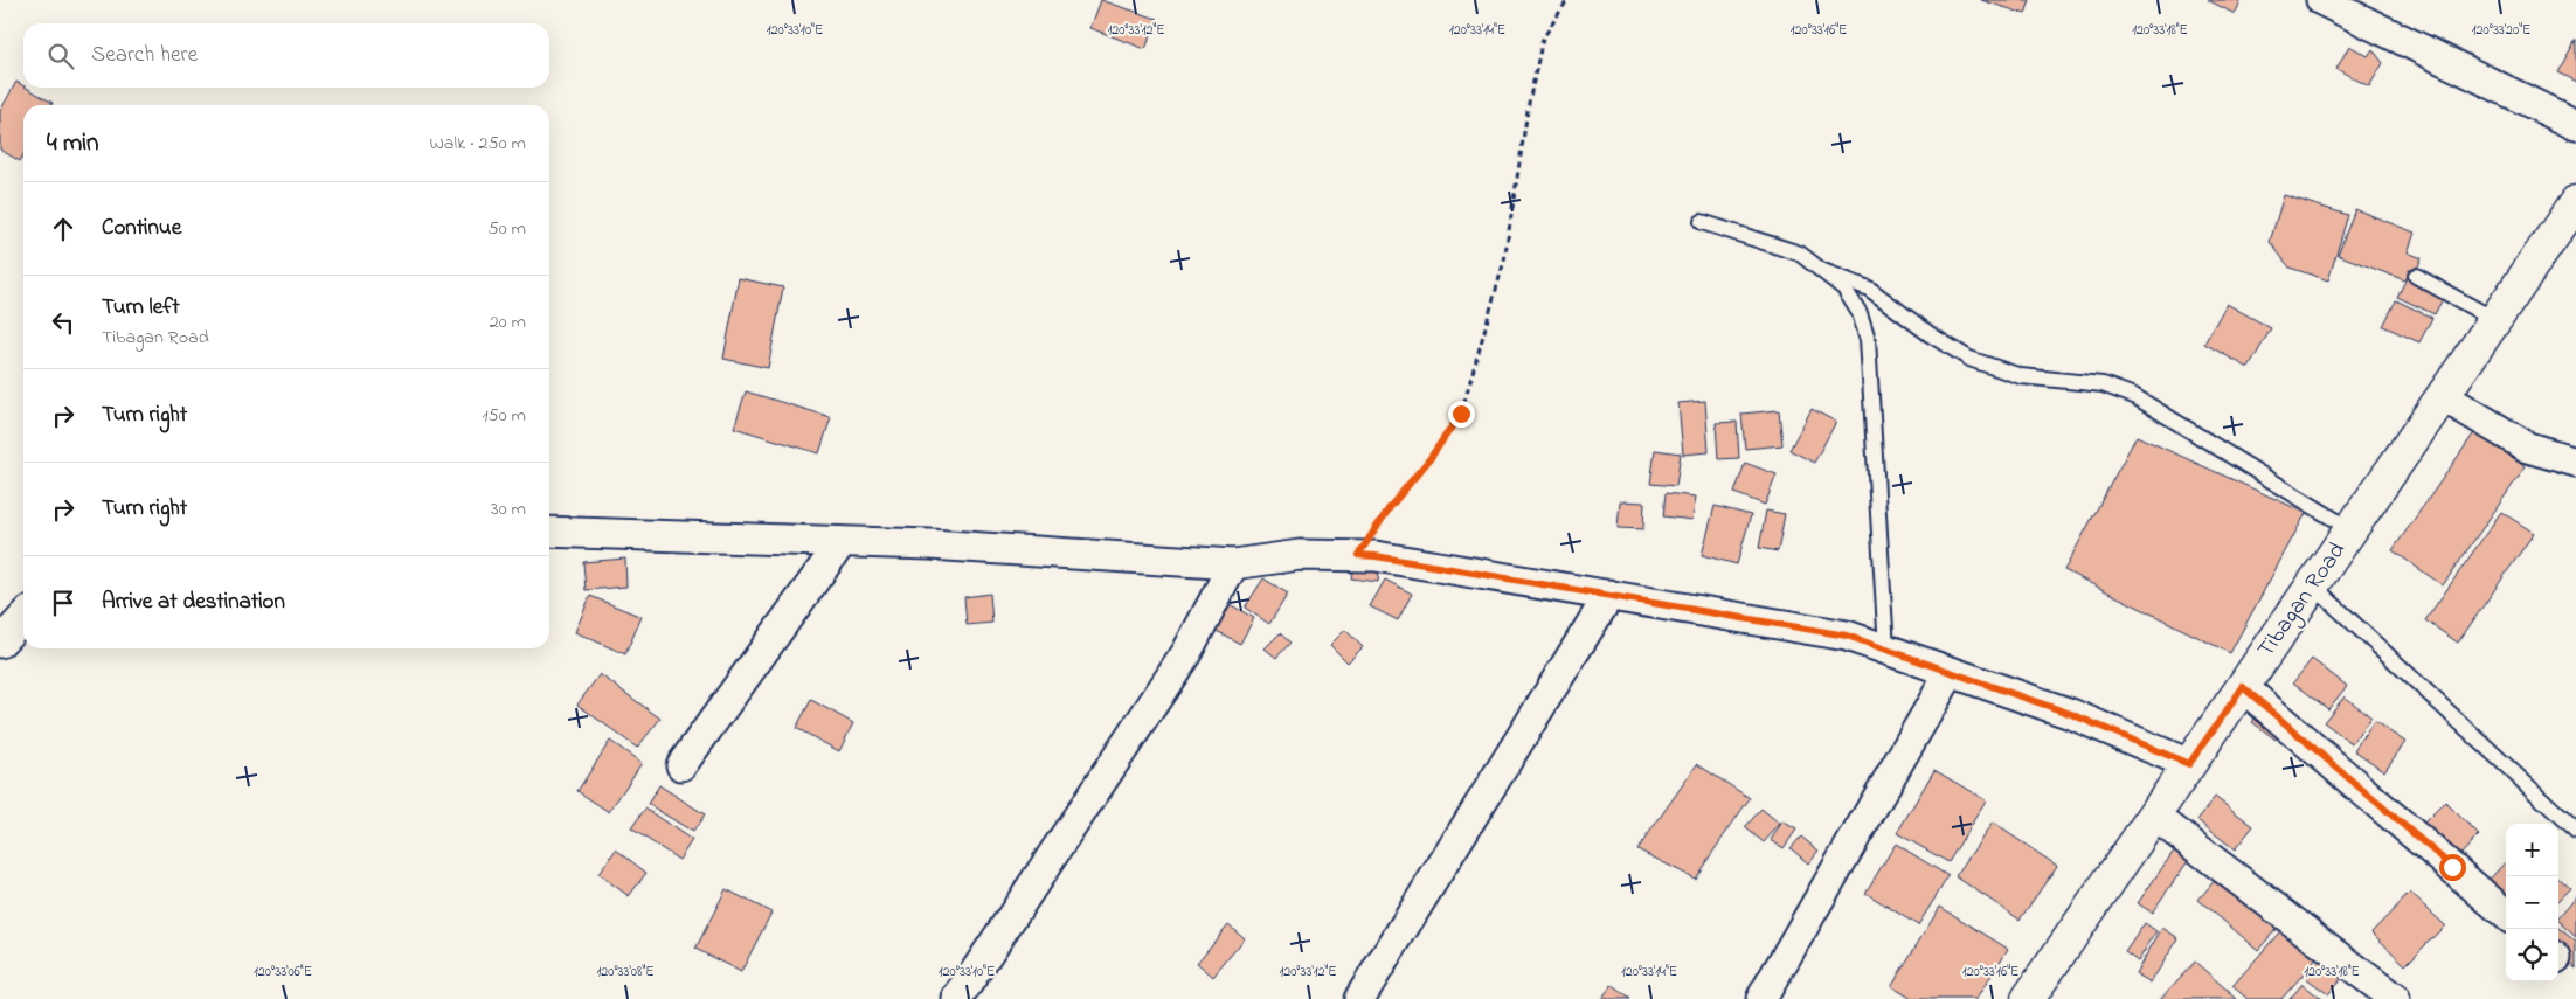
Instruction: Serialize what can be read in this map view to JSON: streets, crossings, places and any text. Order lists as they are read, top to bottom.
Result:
{
  "streets": {
    "main road": ["Tibagan Road"]
  },
  "page": {
    "search": "Search here",
    "heading": ["4 min", "Walk · 250 m"],
    "list": [
      ["Continue", "50 m"],
      ["Turn left", "Tibagan Road", "20 m"],
      ["Turn right", "150 m"],
      ["Turn right", "30 m"],
      "Arrive at destination"
    ],
    "map_buttons": ["+", "−"]
  },
  "coordinates": [
    "120°33'10\"E",
    "120°33'12\"E",
    "120°33'14\"E",
    "120°33'18\"E",
    "120°33'20\"E",
    "120°33'16\"E",
    "120°33'06\"E",
    "120°33'08\"E"
  ]
}
